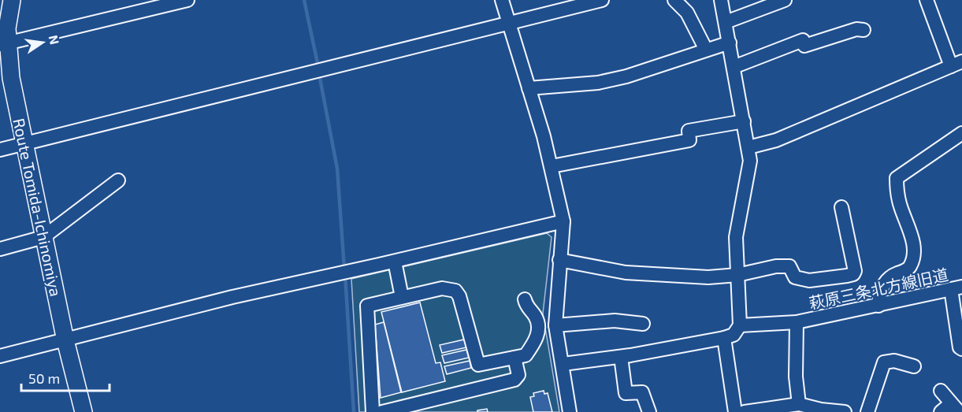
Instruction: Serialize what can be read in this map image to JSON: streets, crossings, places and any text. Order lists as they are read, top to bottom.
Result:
{
  "streets": {
    "main road": ["Route Tomida-Ichinomiya"],
    "street": ["萩原三条北方線旧道"]
  },
  "scale_bar": "50 m",
  "north": "right"
}
